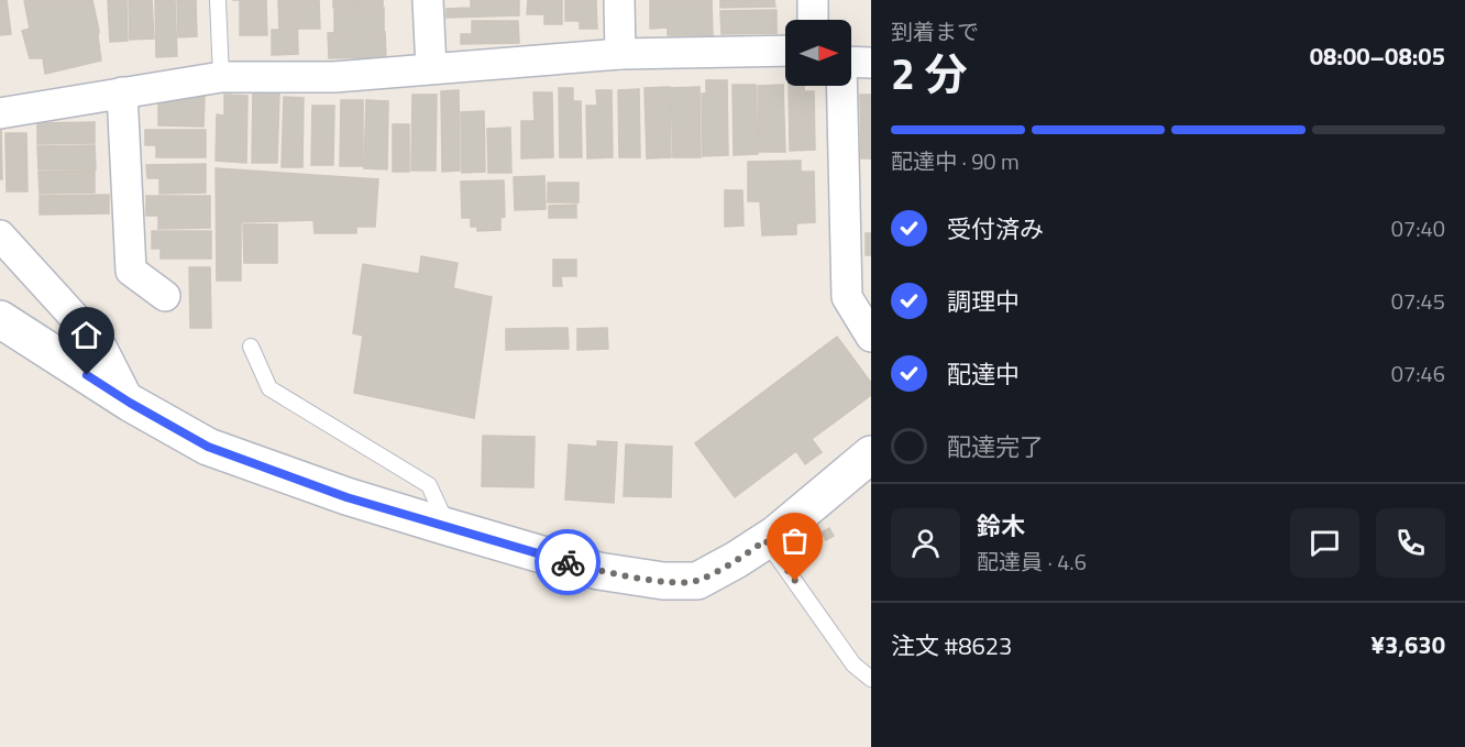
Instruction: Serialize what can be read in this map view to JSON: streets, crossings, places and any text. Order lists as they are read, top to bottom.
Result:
{
  "north": "right",
  "page": {
    "heading": ["2 分", "到着まで", "08:00–08:05"],
    "panel": [
      "鈴木",
      "配達員 · 4.6",
      "注文 #8623",
      "¥3,630"
    ],
    "bar": "配達中 · 90 m",
    "list": [
      ["受付済み", "07:40"],
      ["調理中", "07:45"],
      ["配達中", "07:46"],
      "配達完了"
    ]
  }
}
